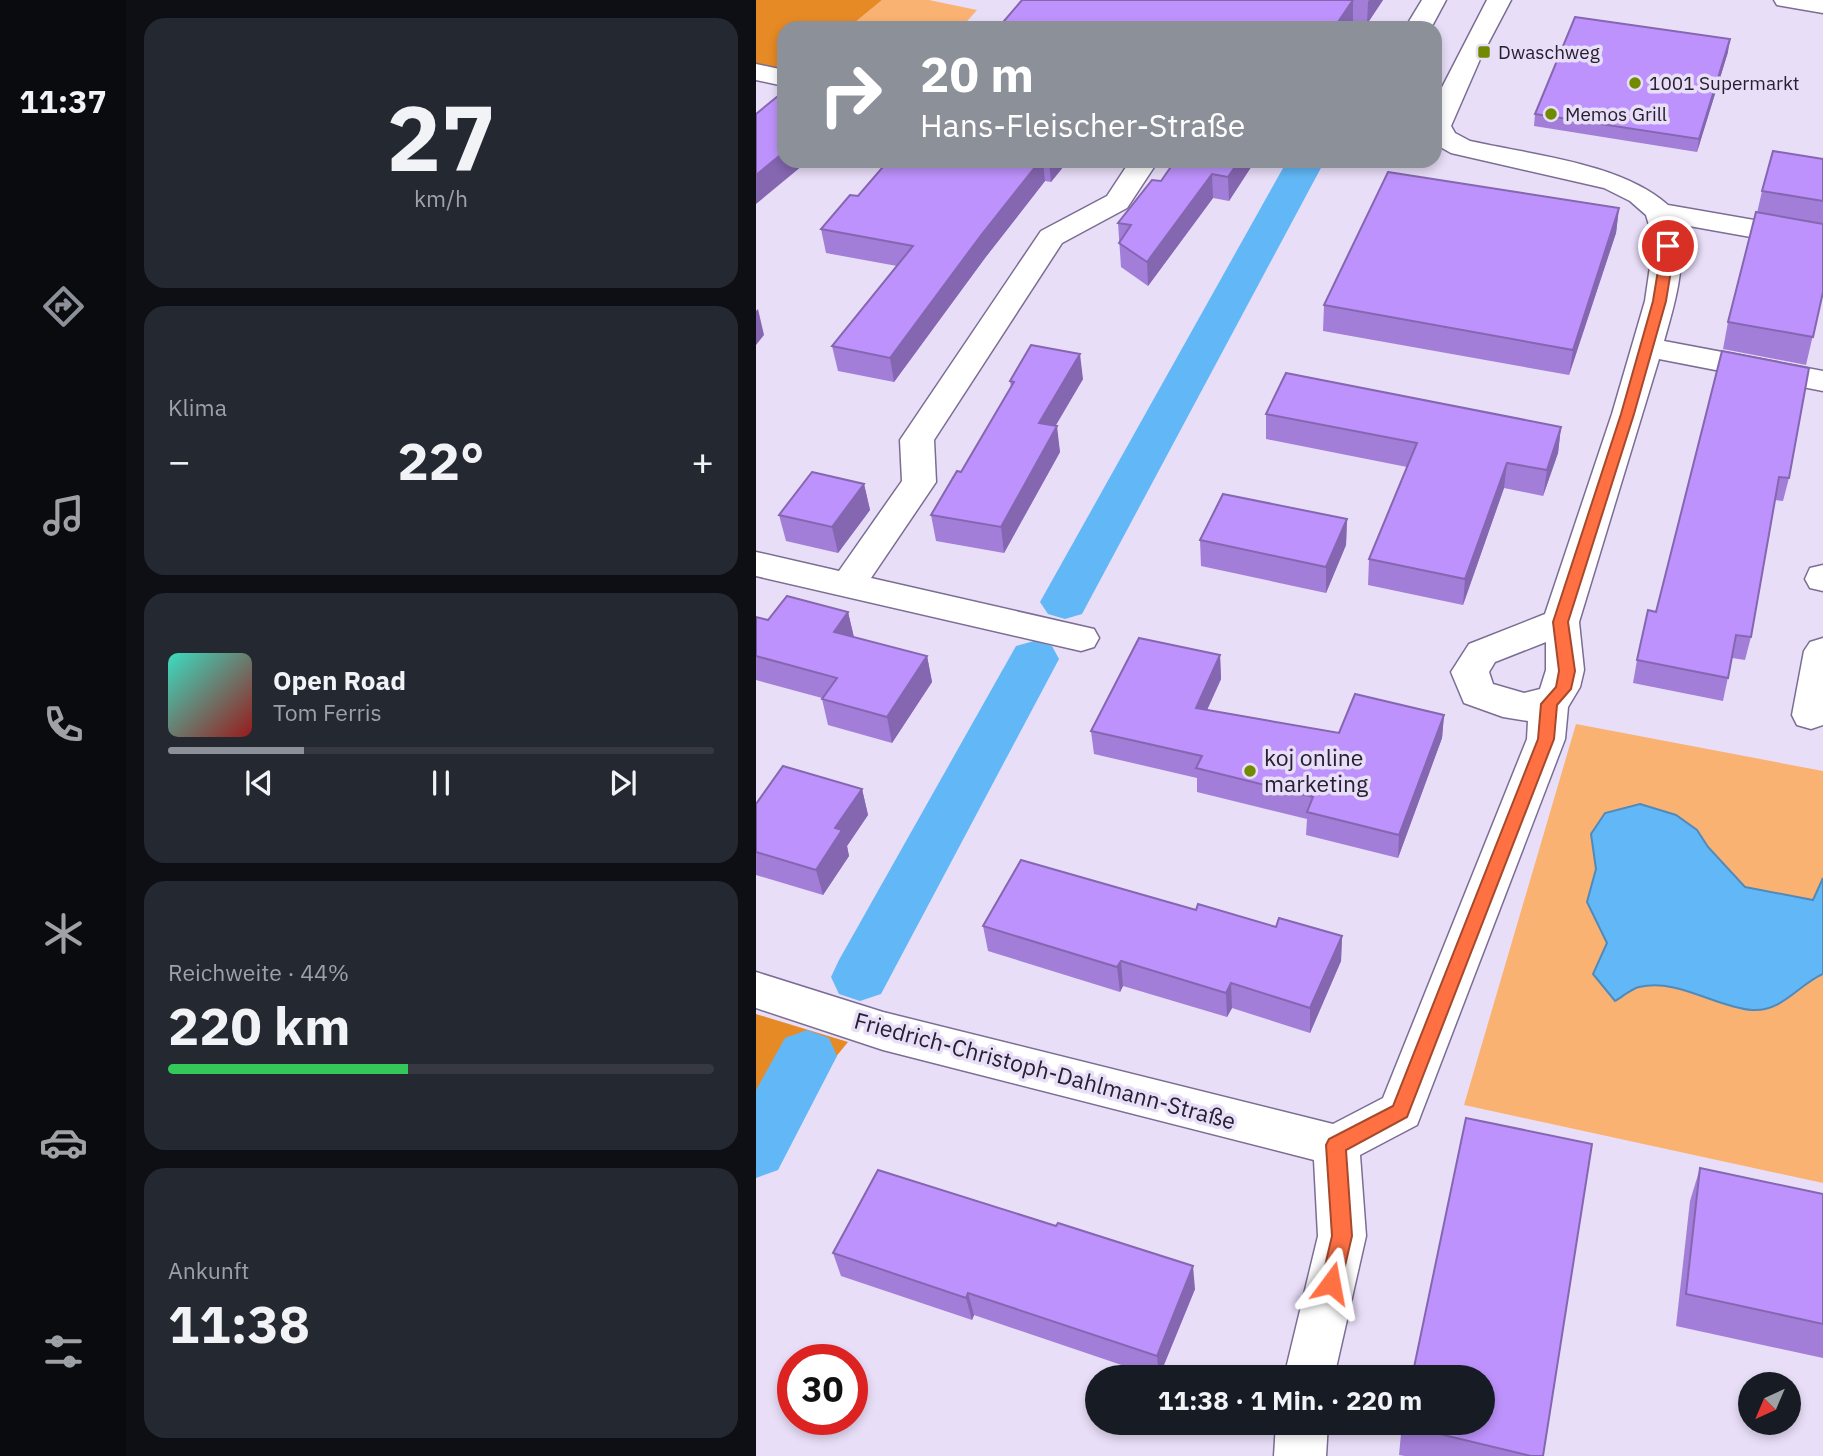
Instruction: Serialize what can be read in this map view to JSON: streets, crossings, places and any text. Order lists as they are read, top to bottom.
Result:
{
  "streets": {
    "street": ["Friedrich-Christoph-Dahlmann-Straße"]
  },
  "places": {
    "transit": ["Dwaschweg"],
    "other": ["1001 Supermarkt", "Memos Grill", "koj online marketing"]
  },
  "north": "bottom left",
  "page": {
    "tabs": "11:37",
    "tile": [
      ["27", "km/h"],
      "Klima",
      ["Reichweite · 44%", "220 km"],
      ["Ankunft", "11:38"]
    ],
    "turn": ["20 m", "Hans-Fleischer-Straße"],
    "heat": ["−", "22°", "+"],
    "song": ["Open Road", "Tom Ferris"],
    "limit": "30",
    "trip": "11:38 · 1 Min. · 220 m"
  }
}
